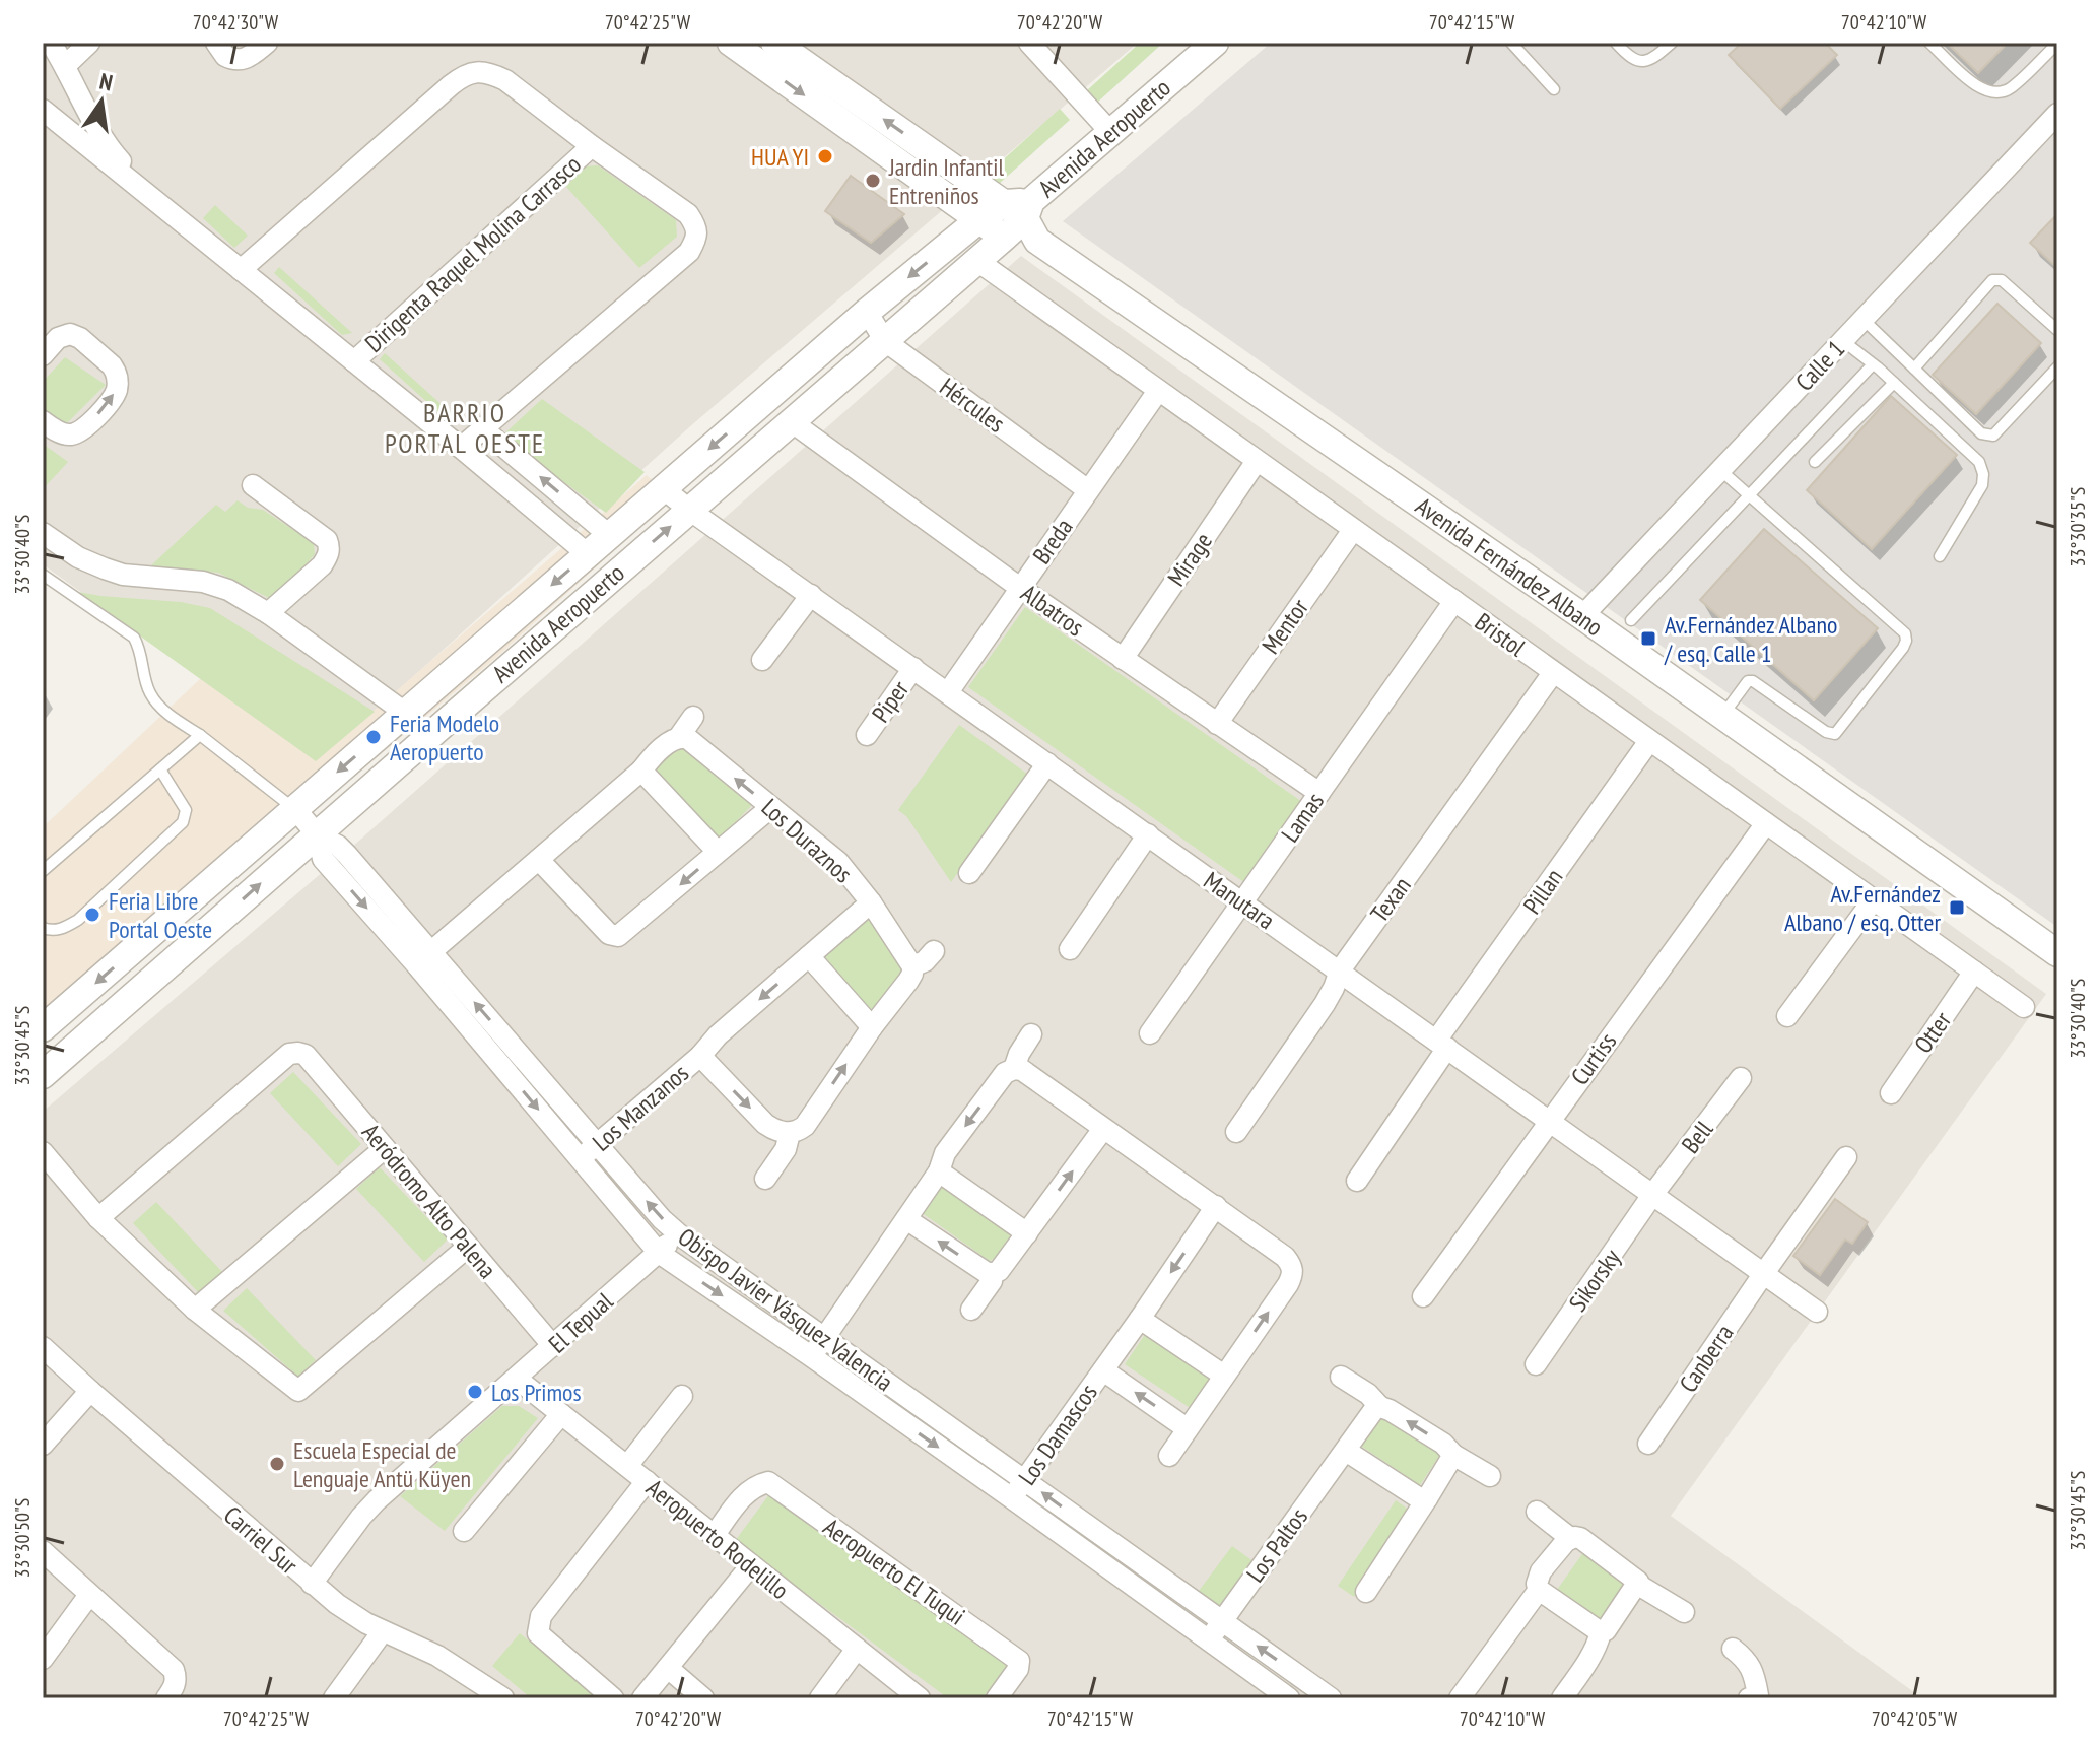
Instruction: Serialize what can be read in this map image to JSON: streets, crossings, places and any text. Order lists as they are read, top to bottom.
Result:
{
  "streets": {
    "street": [
      "Avenida Aeropuerto",
      "Dirigenta Raquel Molina Carrasco",
      "Calle 1",
      "Hércules",
      "Breda",
      "Mirage",
      "Avenida Fernández Albano",
      "Albatros",
      "Mentor",
      "Bristol",
      "Piper",
      "Lamas",
      "Los Duraznos",
      "Pillan",
      "Texan",
      "Manutara",
      "Otter",
      "Curtiss",
      "Los Manzanos",
      "Bell",
      "Aeródromo Alto Palena",
      "Sikorsky",
      "Obispo Javier Vásquez Valencia",
      "El Tepual",
      "Canberra",
      "Los Damascos",
      "Aeropuerto Rodelillo",
      "Carriel Sur",
      "Los Paltos",
      "Aeropuerto El Tuqui"
    ]
  },
  "crossings": [
    ["Avenida Aeropuerto", "Hércules"],
    ["Avenida Aeropuerto", "Avenida Fernández Albano"],
    ["Avenida Aeropuerto", "Albatros"],
    ["Avenida Aeropuerto", "Bristol"],
    ["Avenida Aeropuerto", "Manutara"],
    ["Avenida Aeropuerto", "Obispo Javier Vásquez Valencia"],
    ["Calle 1", "Avenida Fernández Albano"],
    ["Hércules", "Breda"],
    ["Breda", "Albatros"],
    ["Breda", "Bristol"],
    ["Breda", "Manutara"],
    ["Mirage", "Albatros"],
    ["Mirage", "Bristol"],
    ["Albatros", "Mentor"],
    ["Albatros", "Lamas"],
    ["Mentor", "Bristol"],
    ["Bristol", "Lamas"],
    ["Bristol", "Pillan"],
    ["Bristol", "Texan"],
    ["Bristol", "Otter"],
    ["Bristol", "Curtiss"],
    ["Piper", "Manutara"],
    ["Lamas", "Manutara"],
    ["Los Duraznos", "Los Manzanos"],
    ["Pillan", "Manutara"],
    ["Texan", "Manutara"],
    ["Manutara", "Curtiss"],
    ["Manutara", "Bell"],
    ["Manutara", "Sikorsky"],
    ["Manutara", "Canberra"],
    ["Los Manzanos", "Obispo Javier Vásquez Valencia"],
    ["Bell", "Sikorsky"],
    ["Aeródromo Alto Palena", "El Tepual"],
    ["Obispo Javier Vásquez Valencia", "El Tepual"],
    ["Obispo Javier Vásquez Valencia", "Los Damascos"],
    ["Obispo Javier Vásquez Valencia", "Los Paltos"],
    ["El Tepual", "Aeropuerto Rodelillo"],
    ["El Tepual", "Carriel Sur"],
    ["Aeropuerto Rodelillo", "Aeropuerto El Tuqui"]
  ],
  "districts": ["BARRIO PORTAL OESTE"],
  "places": {
    "other": [
      "HUA YI",
      "Jardin Infantil Entreniños",
      "Feria Modelo Aeropuerto",
      "Feria Libre Portal Oeste",
      "Los Primos",
      "Escuela Especial de Lenguaje Antü Küyen"
    ],
    "transit": ["Av.Fernández Albano / esq. Calle 1", "Av.Fernández Albano / esq. Otter"]
  },
  "north": "top",
  "coordinates": [
    "70°42'30\"W",
    "70°42'25\"W",
    "70°42'20\"W",
    "70°42'15\"W",
    "70°42'10\"W",
    "33°30'35\"S",
    "33°30'40\"S",
    "33°30'45\"S",
    "33°30'50\"S",
    "70°42'05\"W"
  ]
}
